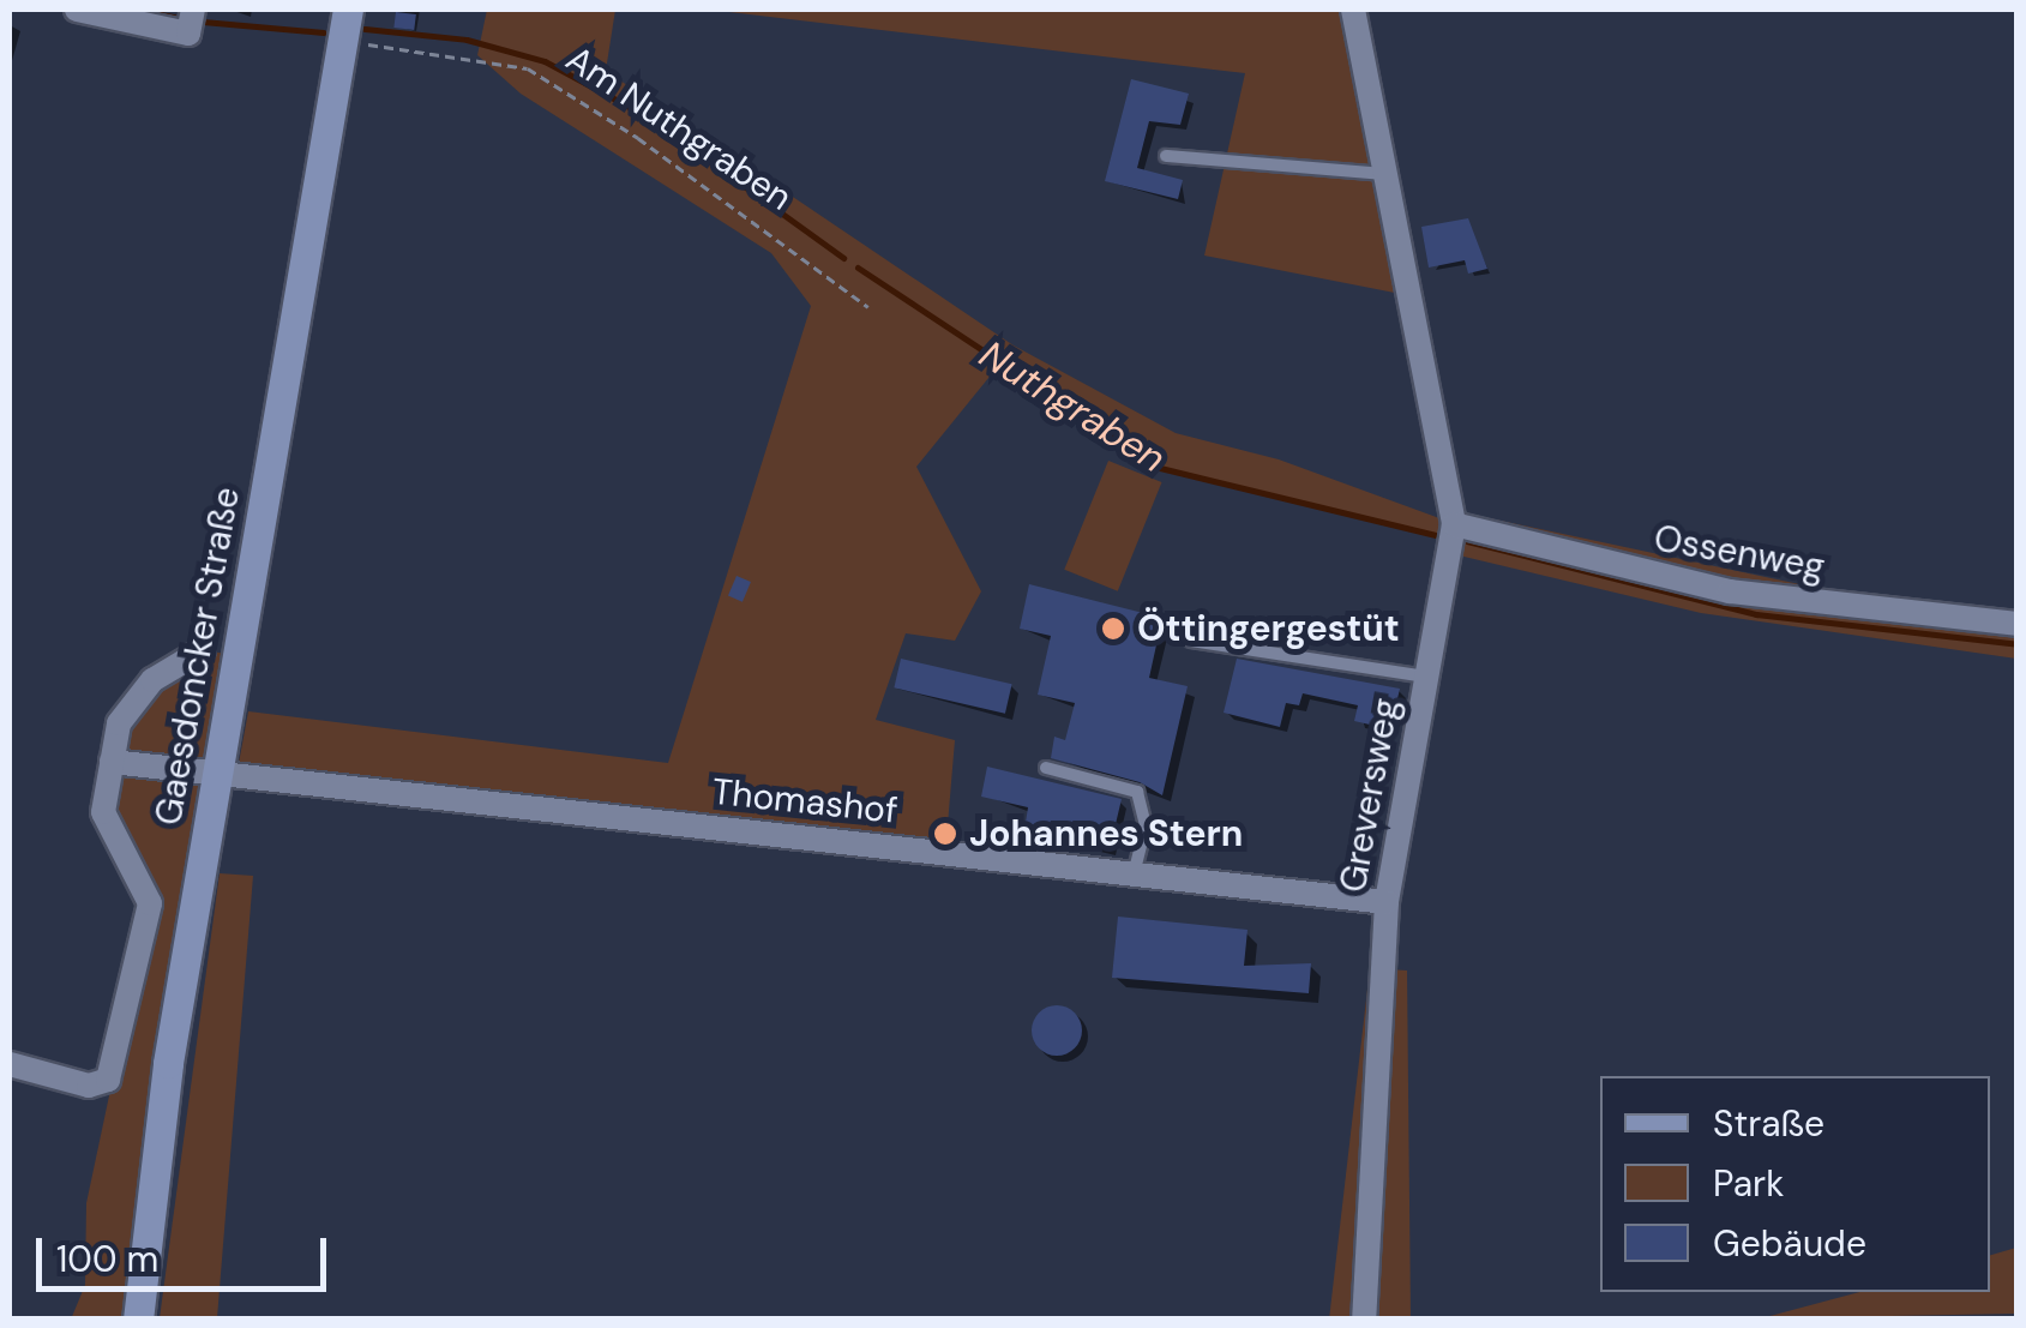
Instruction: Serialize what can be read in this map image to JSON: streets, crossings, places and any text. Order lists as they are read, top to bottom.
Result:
{
  "streets": {
    "main road": ["Gaesdoncker Straße"],
    "street": ["Ossenweg", "Greversweg", "Thomashof"],
    "path": ["Am Nuthgraben"]
  },
  "crossings": [
    ["Ossenweg", "Greversweg"],
    ["Gaesdoncker Straße", "Thomashof"],
    ["Greversweg", "Thomashof"]
  ],
  "water": ["Nuthgraben"],
  "places": ["Öttingergestüt", "Johannes Stern"],
  "legend": ["Straße", "Park", "Gebäude"],
  "scale_bar": "100 m"
}
